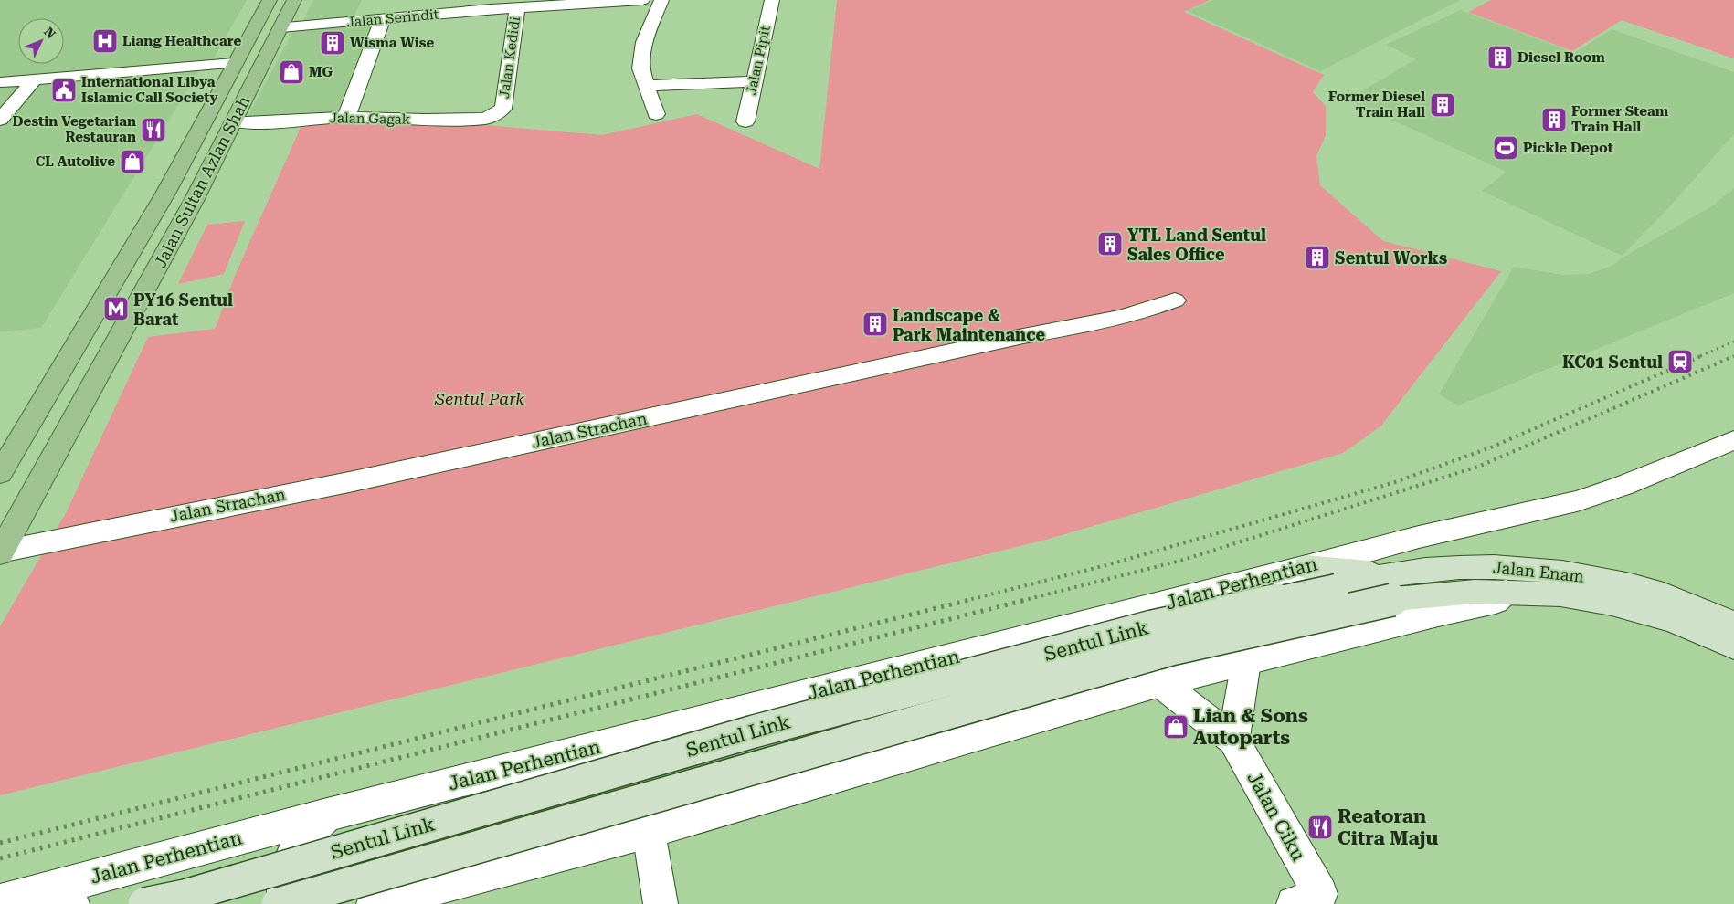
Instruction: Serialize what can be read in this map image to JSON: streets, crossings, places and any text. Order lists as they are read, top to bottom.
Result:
{
  "streets": {
    "main road": ["Jalan Sultan Azlan Shah", "Jalan Enam", "Sentul Link"],
    "street": [
      "Jalan Serindit",
      "Jalan Kedidi",
      "Jalan Pipit",
      "Jalan Gagak",
      "Jalan Strachan",
      "Jalan Perhentian",
      "Jalan Ciku"
    ]
  },
  "crossings": [
    ["Jalan Serindit", "Jalan Kedidi"],
    ["Jalan Serindit", "Jalan Sultan Azlan Shah"],
    ["Jalan Kedidi", "Jalan Gagak"],
    ["Jalan Gagak", "Jalan Sultan Azlan Shah"],
    ["Jalan Sultan Azlan Shah", "Jalan Strachan"],
    ["Jalan Enam", "Sentul Link"]
  ],
  "parks": ["Sentul Park"],
  "places": {
    "hospital": ["Liang Healthcare"],
    "building": [
      "Wisma Wise",
      "Diesel Room",
      "Former Diesel Train Hall",
      "Former Steam Train Hall",
      "YTL Land Sentul Sales Office",
      "Sentul Works",
      "Landscape & Park Maintenance"
    ],
    "shop": ["MG", "CL Autolive", "Lian & Sons Autoparts"],
    "public building": ["International Libya Islamic Call Society"],
    "restaurant": ["Destin Vegetarian Restauran", "Reatoran Citra Maju"],
    "sports": ["Pickle Depot"],
    "metro station": ["PY16 Sentul Barat"],
    "station": ["KC01 Sentul"]
  },
  "north": "top right"
}
